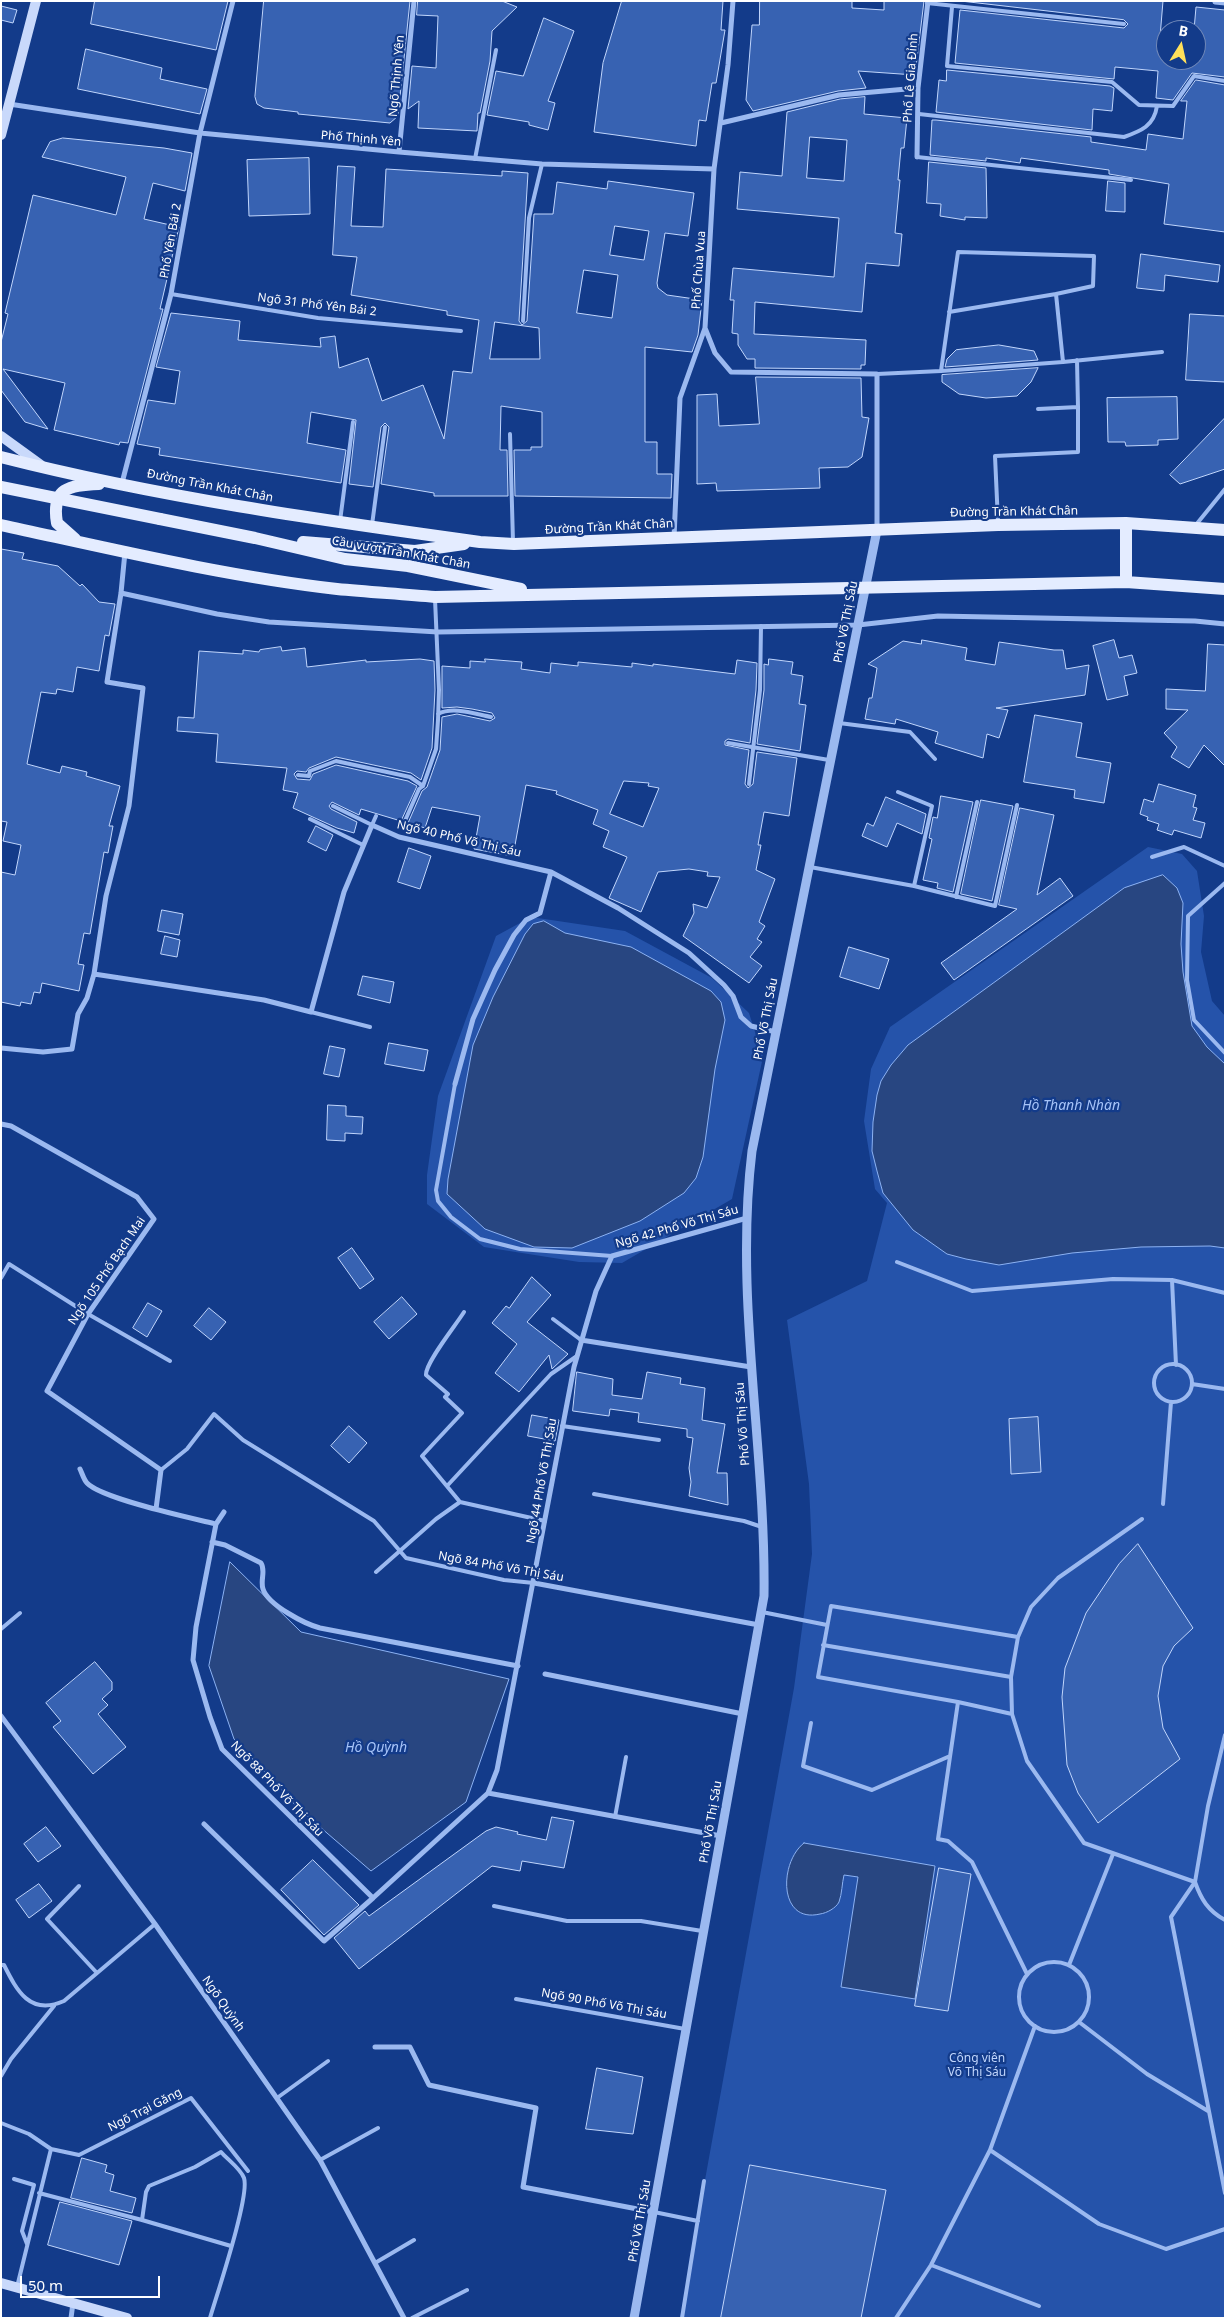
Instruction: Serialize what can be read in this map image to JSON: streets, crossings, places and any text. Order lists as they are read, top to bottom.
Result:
{
  "streets": {
    "main road": ["Đường Trần Khát Chân", "Cầu vượt Trần Khát Chân"],
    "street": [
      "Ngõ Thịnh Yên",
      "Phố Lê Gia Đỉnh",
      "Phố Thịnh Yên",
      "Phố Yên Bái 2",
      "Phố Chùa Vua",
      "Phố Võ Thị Sáu",
      "Ngõ 40 Phố Võ Thị Sáu",
      "Ngõ 42 Phố Võ Thị Sáu",
      "Ngõ 105 Phố Bạch Mai",
      "Ngõ 44 Phố Võ Thị Sáu",
      "Ngõ 84 Phố Võ Thị Sáu",
      "Ngõ 88 Phố Võ Thị Sáu",
      "Ngõ Quỳnh"
    ],
    "lane": ["Ngõ 31 Phố Yên Bái 2", "Ngõ 90 Phố Võ Thị Sáu", "Ngõ Trại Găng"]
  },
  "crossings": [
    ["Ngõ Thịnh Yên", "Phố Thịnh Yên"],
    ["Phố Thịnh Yên", "Phố Yên Bái 2"],
    ["Phố Thịnh Yên", "Phố Chùa Vua"],
    ["Phố Yên Bái 2", "Ngõ 31 Phố Yên Bái 2"],
    ["Phố Yên Bái 2", "Đường Trần Khát Chân"],
    ["Phố Chùa Vua", "Đường Trần Khát Chân"],
    ["Đường Trần Khát Chân", "Cầu vượt Trần Khát Chân"],
    ["Đường Trần Khát Chân", "Phố Võ Thị Sáu"],
    ["Phố Võ Thị Sáu", "Ngõ 40 Phố Võ Thị Sáu"],
    ["Phố Võ Thị Sáu", "Ngõ 42 Phố Võ Thị Sáu"],
    ["Phố Võ Thị Sáu", "Ngõ 84 Phố Võ Thị Sáu"],
    ["Phố Võ Thị Sáu", "Ngõ 90 Phố Võ Thị Sáu"],
    ["Ngõ 42 Phố Võ Thị Sáu", "Ngõ 44 Phố Võ Thị Sáu"],
    ["Ngõ 105 Phố Bạch Mai", "Ngõ 84 Phố Võ Thị Sáu"],
    ["Ngõ 44 Phố Võ Thị Sáu", "Ngõ 84 Phố Võ Thị Sáu"]
  ],
  "water": ["Hồ Thanh Nhàn", "Hồ Quỳnh"],
  "parks": ["Công viên Võ Thị Sáu"],
  "scale_bar": "50 m",
  "north": "top"
}
